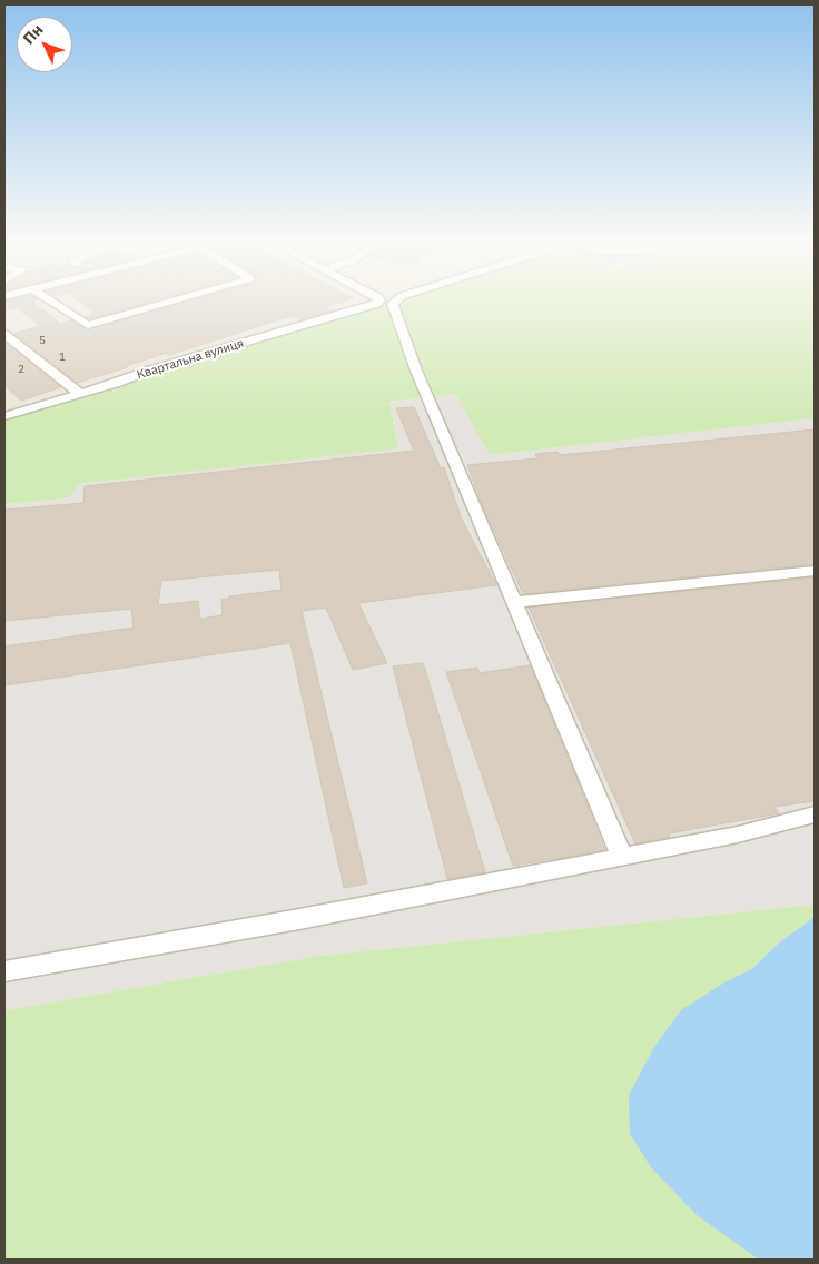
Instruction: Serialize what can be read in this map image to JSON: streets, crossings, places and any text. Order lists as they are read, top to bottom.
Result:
{
  "streets": {
    "street": ["Квартальна вулиця"]
  },
  "house_numbers": ["5", "1", "2"],
  "north": "top left"
}
